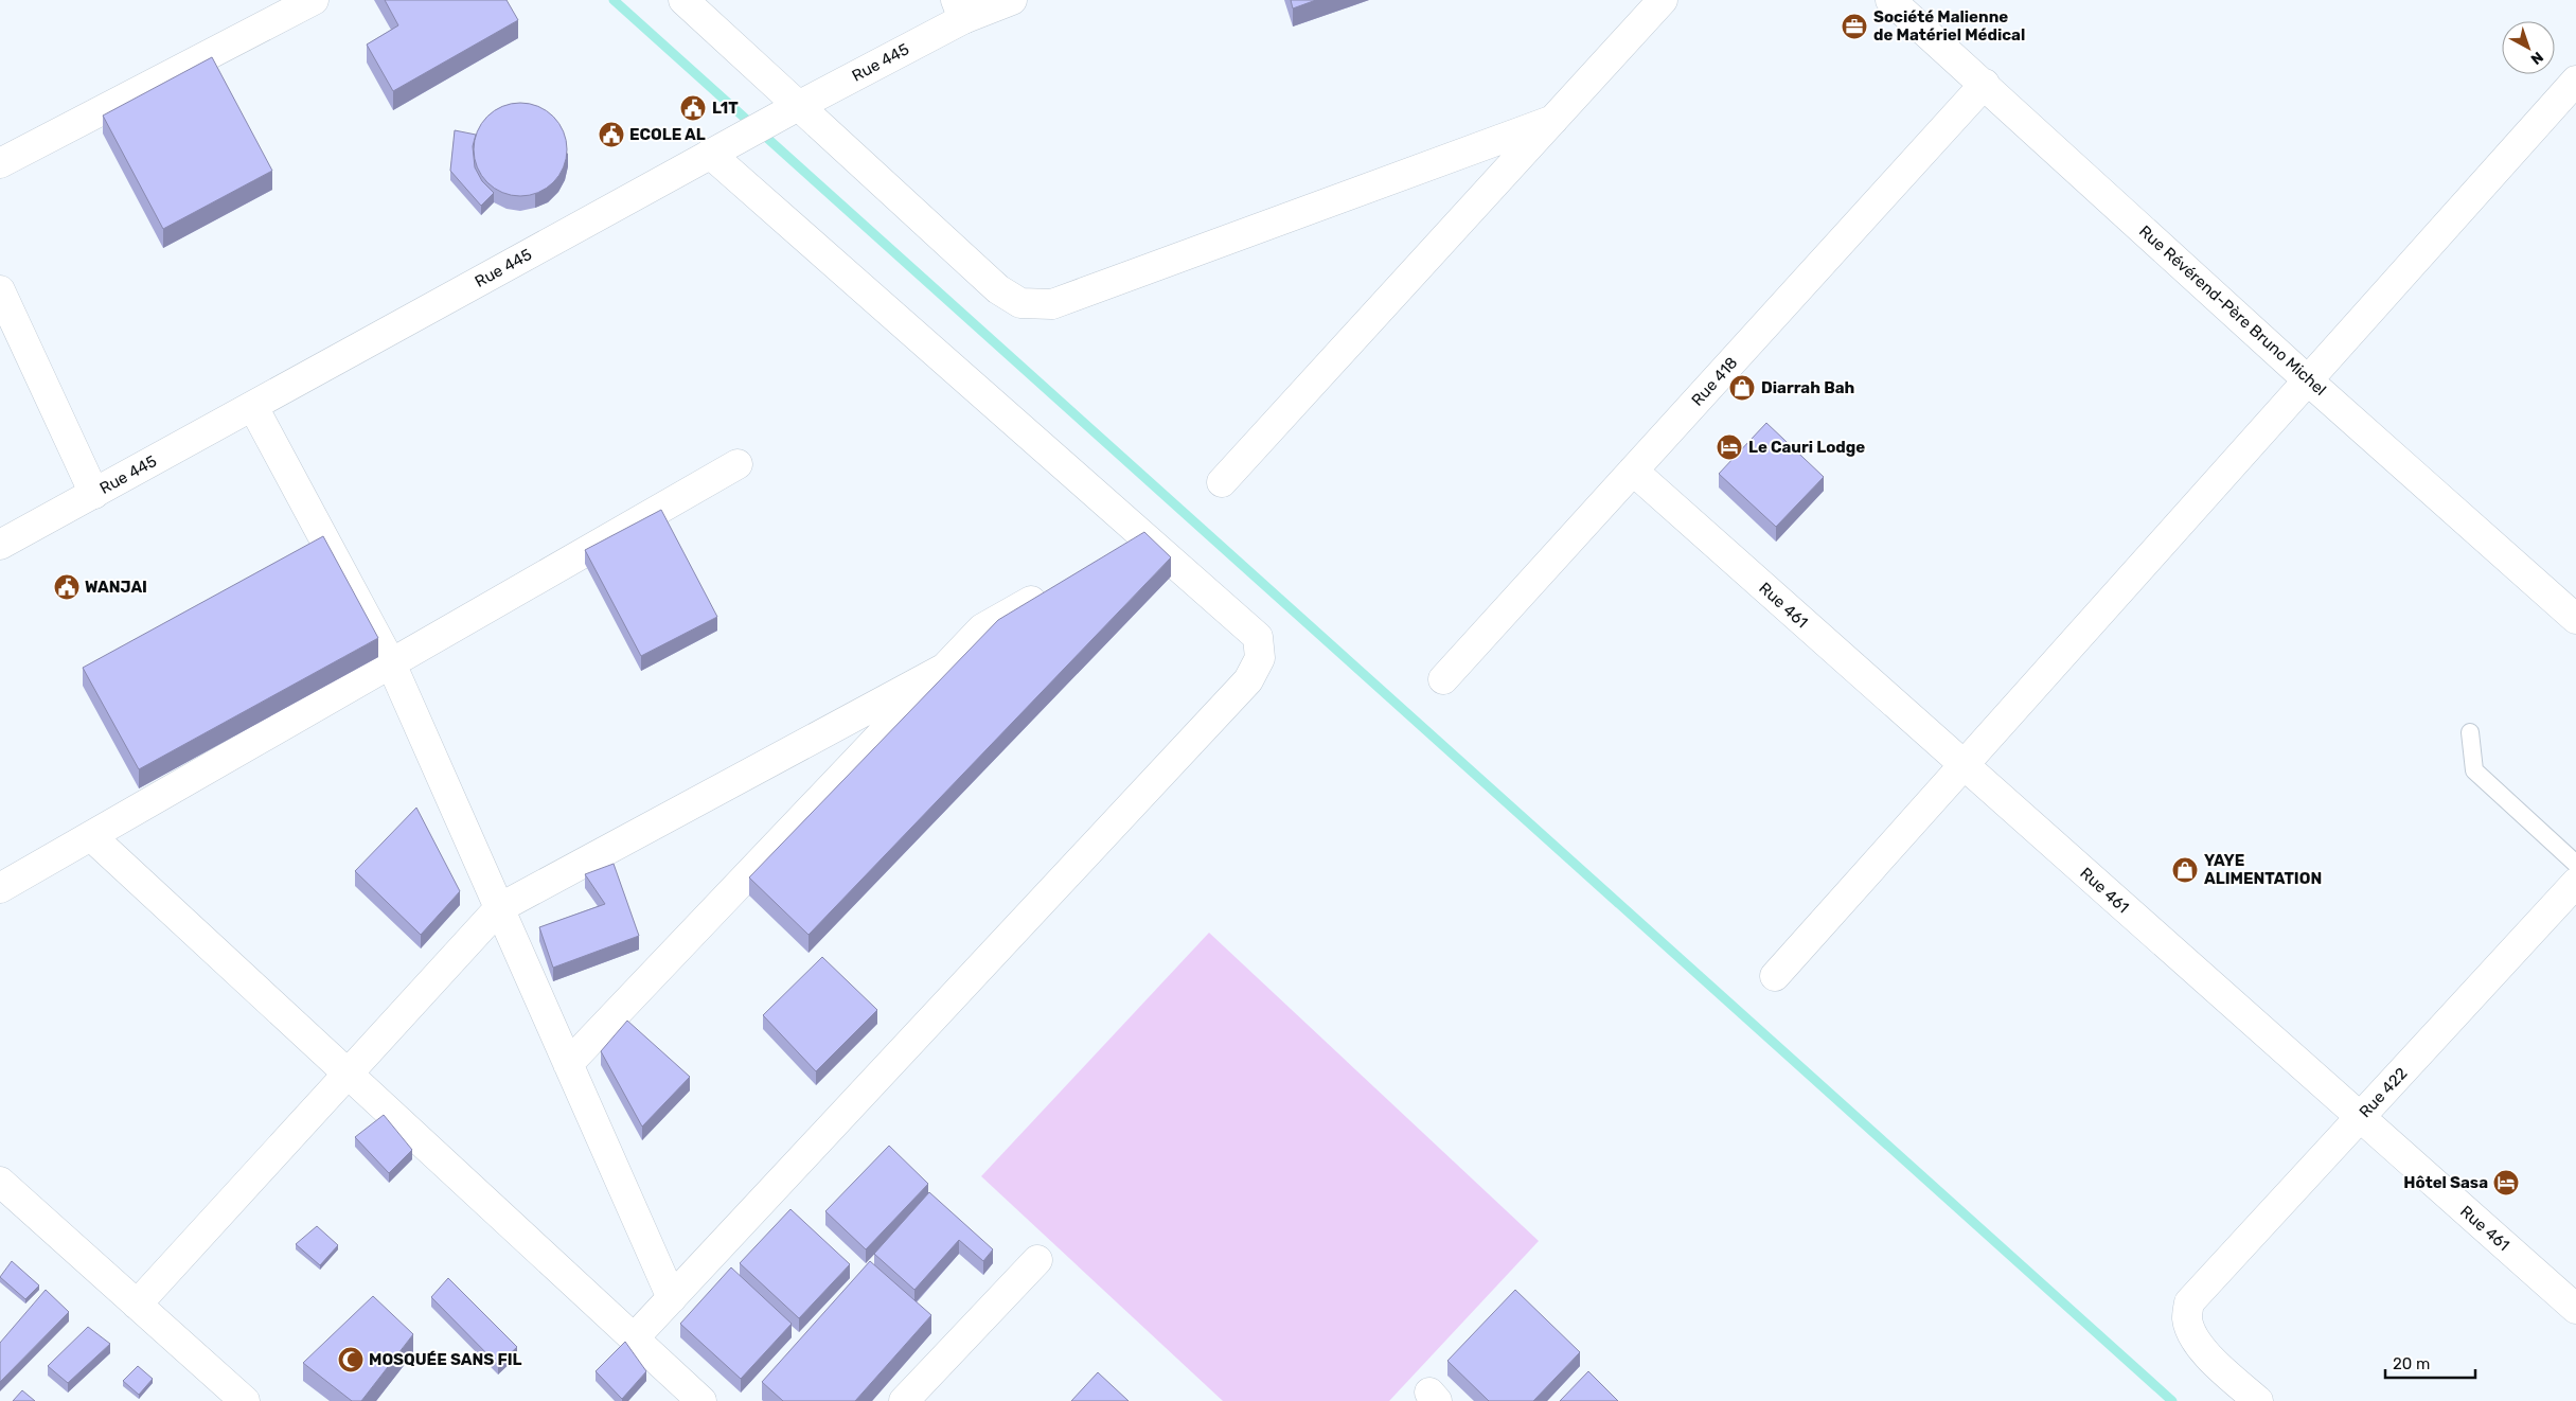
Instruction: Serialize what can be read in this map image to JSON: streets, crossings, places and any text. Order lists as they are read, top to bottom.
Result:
{
  "streets": {
    "street": [
      "Rue 445",
      "Rue Révérend-Père Bruno Michel",
      "Rue 418",
      "Rue 461",
      "Rue 422"
    ]
  },
  "crossings": [
    ["Rue Révérend-Père Bruno Michel", "Rue 418"],
    ["Rue 418", "Rue 461"],
    ["Rue 461", "Rue 422"]
  ],
  "places": {
    "office": ["Société Malienne de Matériel Médical"],
    "public building": ["L1T", "ECOLE AL", "WANJAI"],
    "shop": ["Diarrah Bah", "YAYE ALIMENTATION"],
    "hotel": ["Le Cauri Lodge", "Hôtel Sasa"],
    "mosque": ["MOSQUÉE SANS FIL"]
  },
  "scale_bar": "20 m",
  "north": "bottom right"
}
